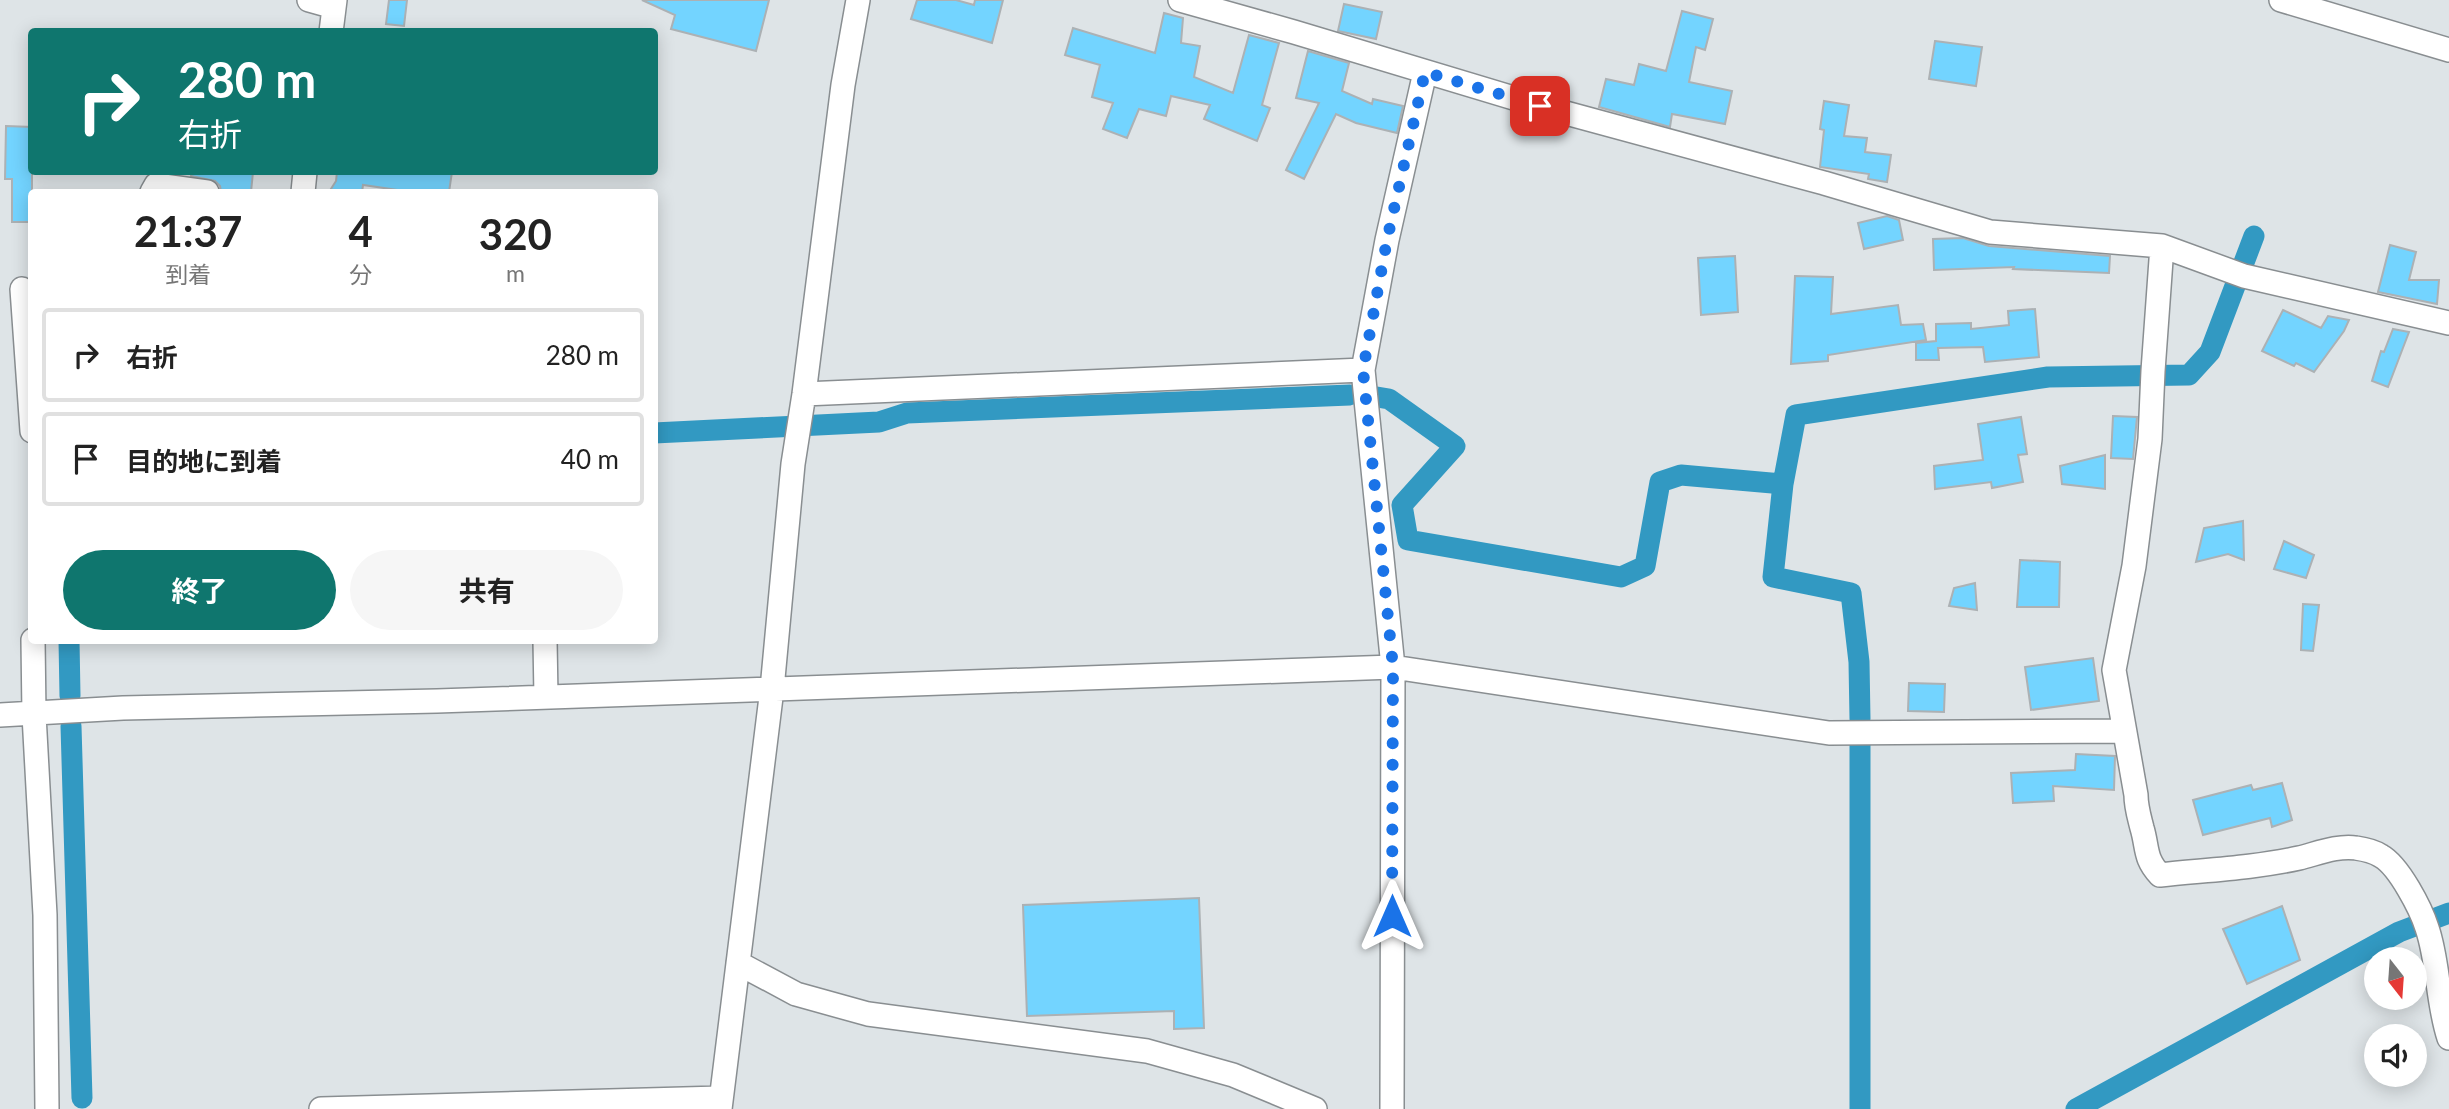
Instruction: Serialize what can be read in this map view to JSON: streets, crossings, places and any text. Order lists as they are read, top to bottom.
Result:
{
  "north": "bottom",
  "page": {
    "turn": ["280 m", "右折"],
    "eta": [
      "21:37",
      "到着",
      "4",
      "分",
      "320",
      "m"
    ],
    "list": [
      {
        "name": "右折",
        "value": "280 m"
      },
      {
        "name": "目的地に到着",
        "value": "40 m"
      }
    ],
    "buttons": ["終了", "共有"]
  }
}
